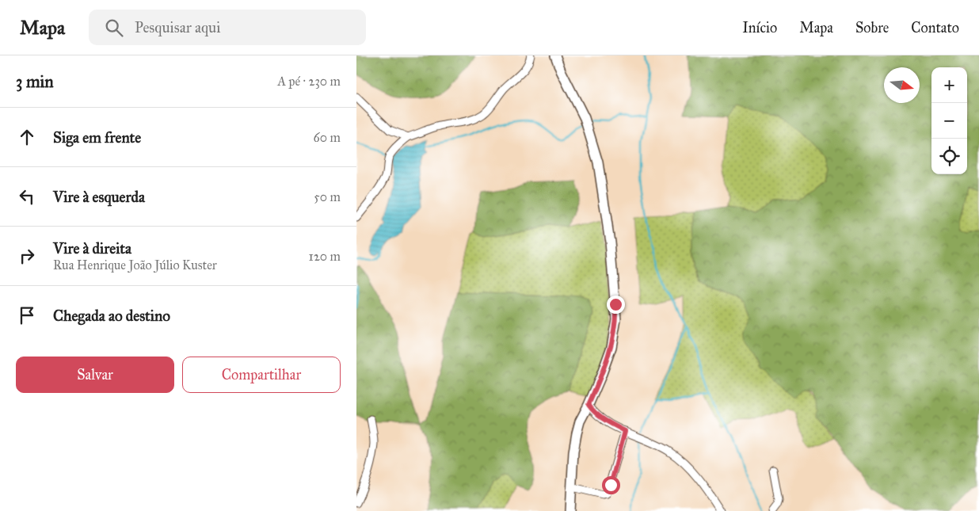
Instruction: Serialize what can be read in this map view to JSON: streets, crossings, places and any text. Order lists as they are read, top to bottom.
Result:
{
  "north": "right",
  "page": {
    "header": "Mapa",
    "search": "Pesquisar aqui",
    "nav": [
      "Início",
      "Mapa",
      "Sobre",
      "Contato"
    ],
    "heading": ["3 min", "A pé · 230 m"],
    "map_buttons": ["+", "−"],
    "list": [
      ["Siga em frente", "60 m"],
      ["Vire à esquerda", "50 m"],
      ["Vire à direita", "Rua Henrique João Júlio Kuster", "120 m"],
      "Chegada ao destino"
    ],
    "buttons": ["Salvar", "Compartilhar"]
  }
}
